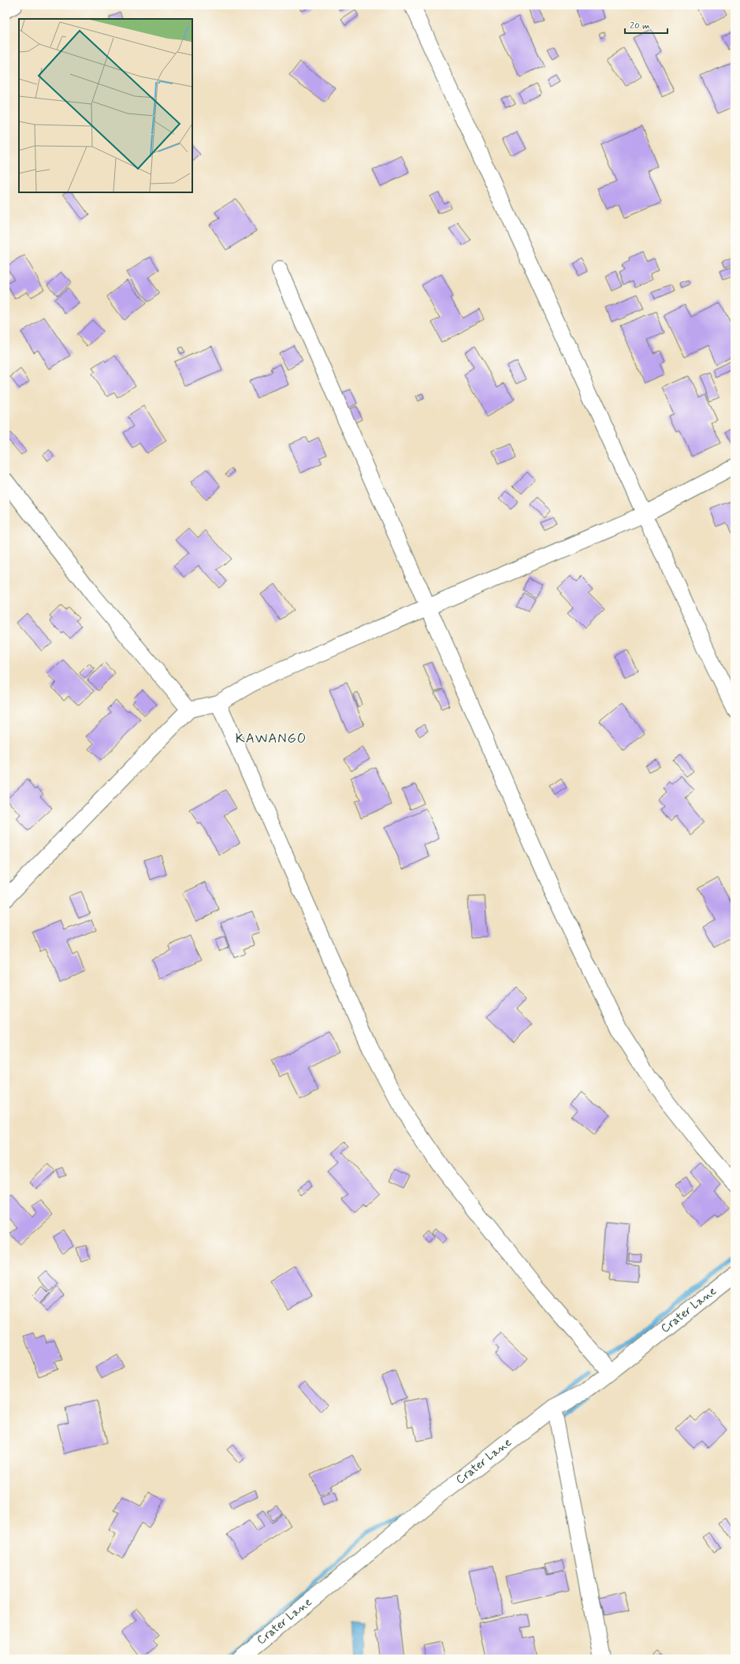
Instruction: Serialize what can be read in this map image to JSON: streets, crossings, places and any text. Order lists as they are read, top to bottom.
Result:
{
  "streets": {
    "street": ["Crater Lane"]
  },
  "districts": ["KAWANGO"],
  "scale_bar": "20 m"
}
